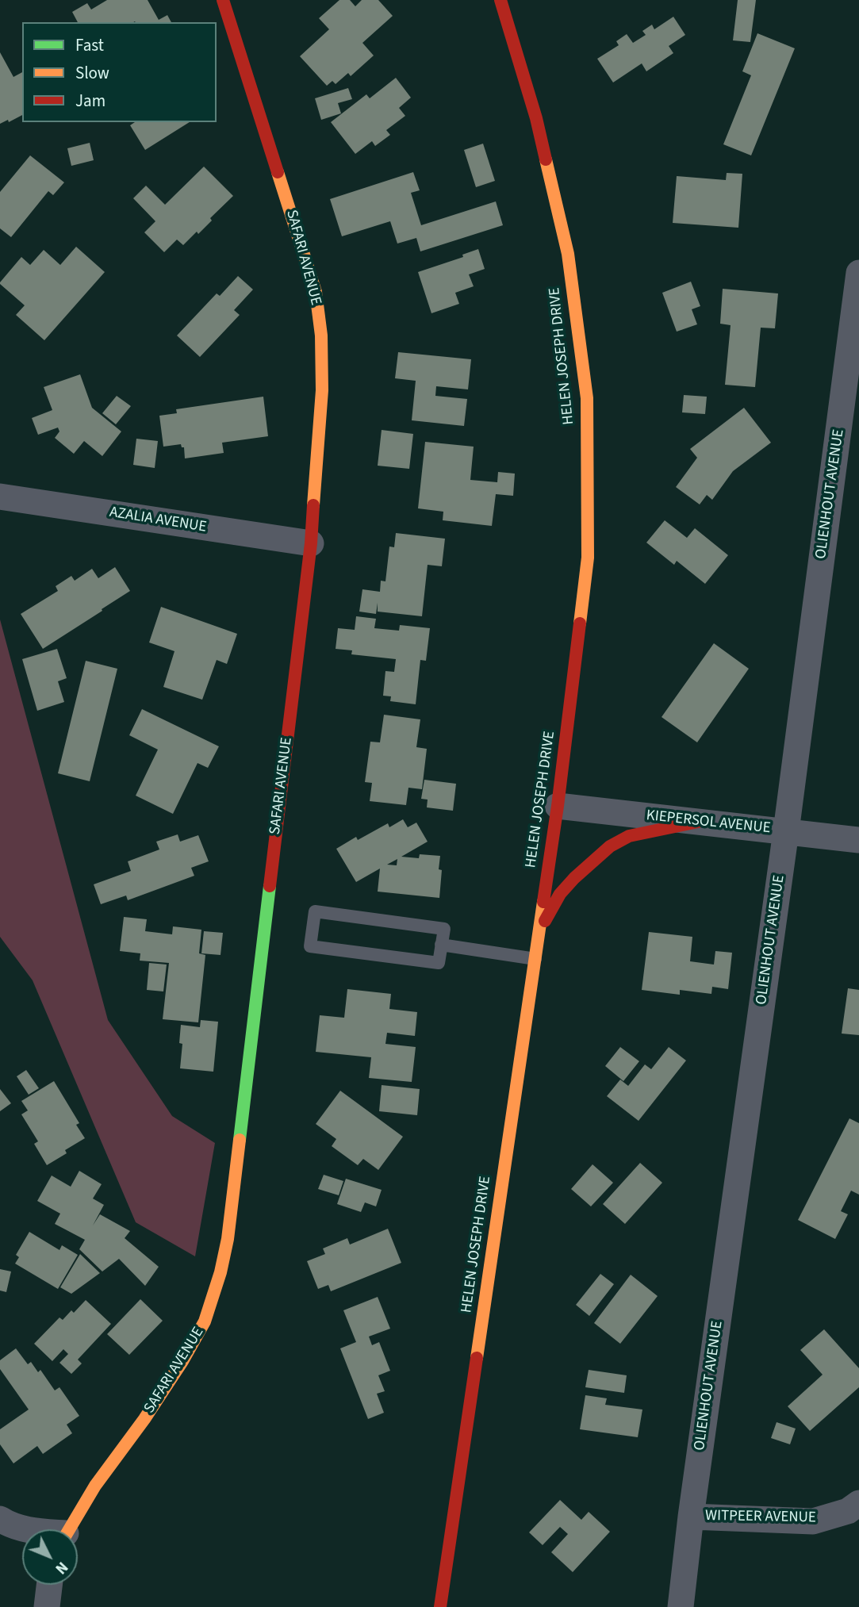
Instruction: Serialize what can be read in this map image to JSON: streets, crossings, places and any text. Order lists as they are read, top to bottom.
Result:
{
  "streets": {
    "street": [
      "SAFARI AVENUE",
      "HELEN JOSEPH DRIVE",
      "OLIENHOUT AVENUE",
      "AZALIA AVENUE",
      "KIEPERSOL AVENUE",
      "WITPEER AVENUE"
    ]
  },
  "crossings": [
    ["SAFARI AVENUE", "AZALIA AVENUE"],
    ["HELEN JOSEPH DRIVE", "KIEPERSOL AVENUE"],
    ["OLIENHOUT AVENUE", "KIEPERSOL AVENUE"],
    ["OLIENHOUT AVENUE", "WITPEER AVENUE"]
  ],
  "legend": ["Fast", "Slow", "Jam"],
  "north": "bottom right"
}
